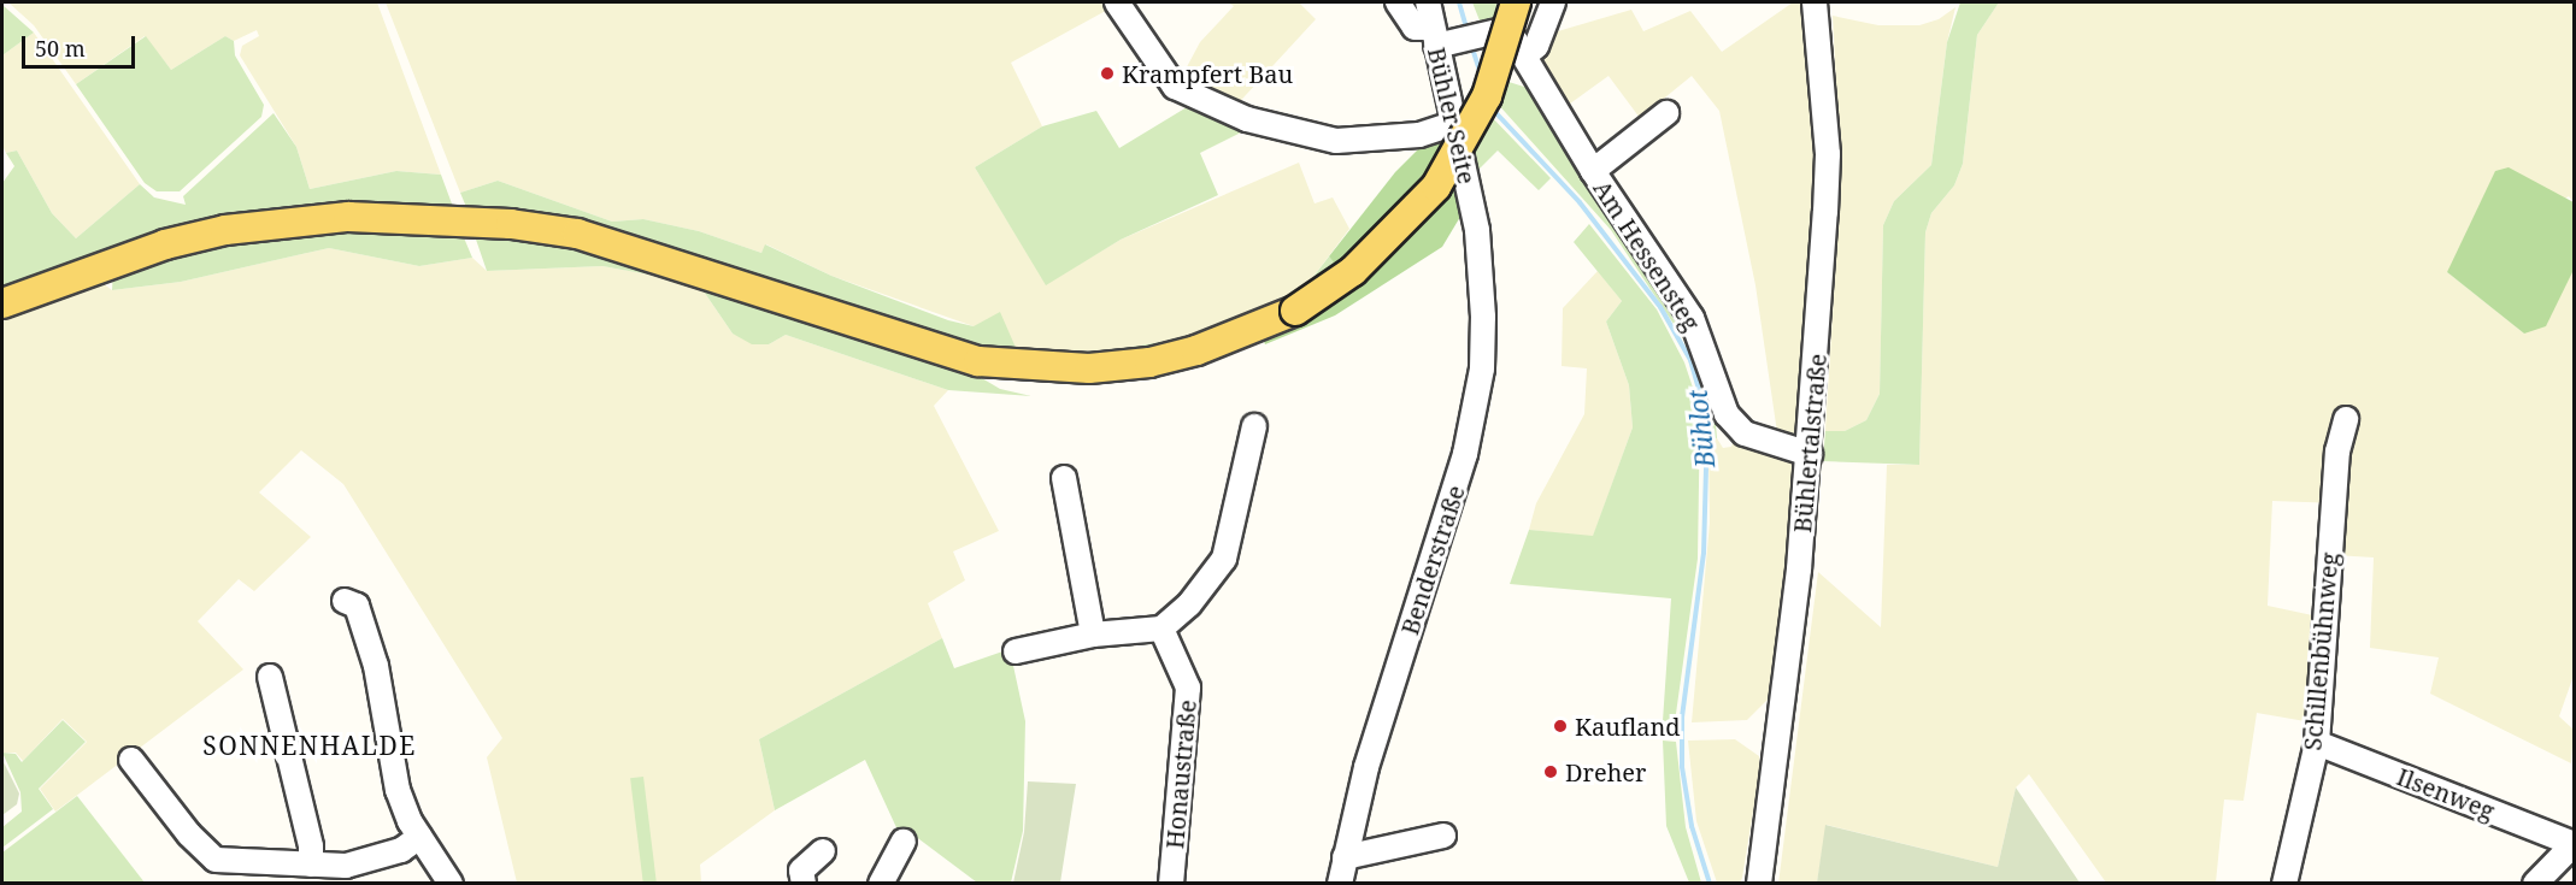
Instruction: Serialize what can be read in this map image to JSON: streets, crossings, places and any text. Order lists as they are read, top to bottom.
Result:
{
  "streets": {
    "street": [
      "Bühler Seite",
      "Am Hessensteg",
      "Bühlertalstraße",
      "Benderstraße",
      "Schillenbühnweg",
      "Honaustraße",
      "Ilsenweg"
    ]
  },
  "crossings": [
    ["Bühler Seite", "Benderstraße"],
    ["Am Hessensteg", "Bühlertalstraße"],
    ["Schillenbühnweg", "Ilsenweg"]
  ],
  "districts": ["SONNENHALDE"],
  "water": ["Bühlot"],
  "places": ["Krampfert Bau", "Kaufland", "Dreher"],
  "scale_bar": "50 m"
}
